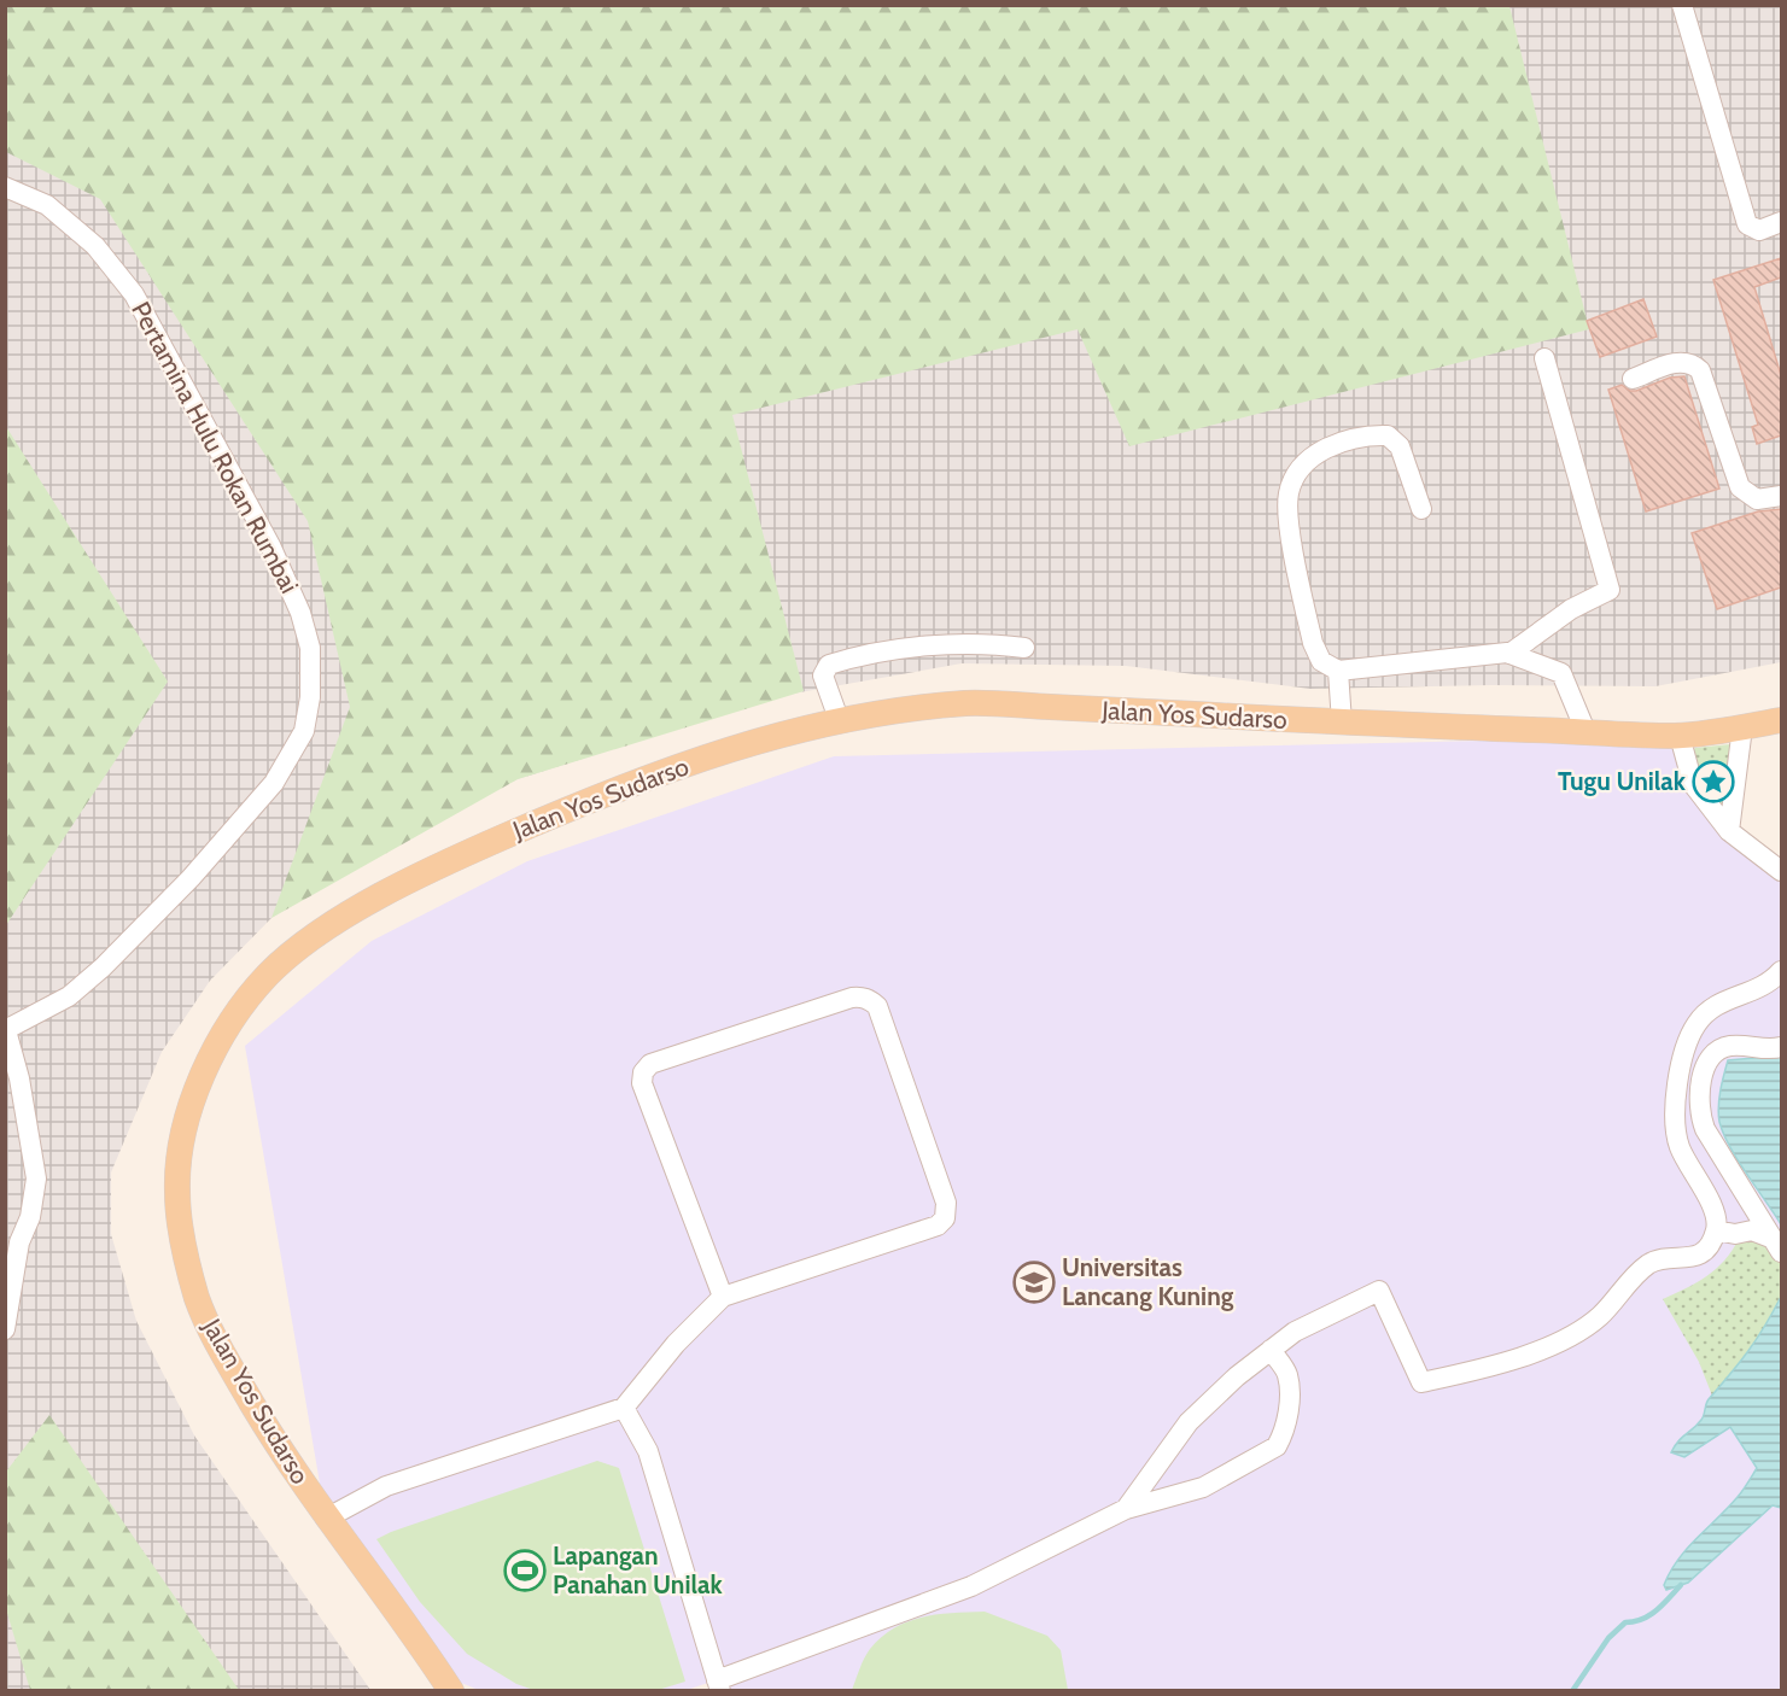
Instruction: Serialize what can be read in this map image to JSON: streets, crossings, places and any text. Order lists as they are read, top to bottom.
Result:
{
  "streets": {
    "main road": ["Jalan Yos Sudarso"],
    "street": ["Pertamina Hulu Rokan Rumbai"]
  },
  "places": {
    "place": ["Tugu Unilak"],
    "school or university": ["Universitas Lancang Kuning"],
    "sports": ["Lapangan Panahan Unilak"]
  }
}
